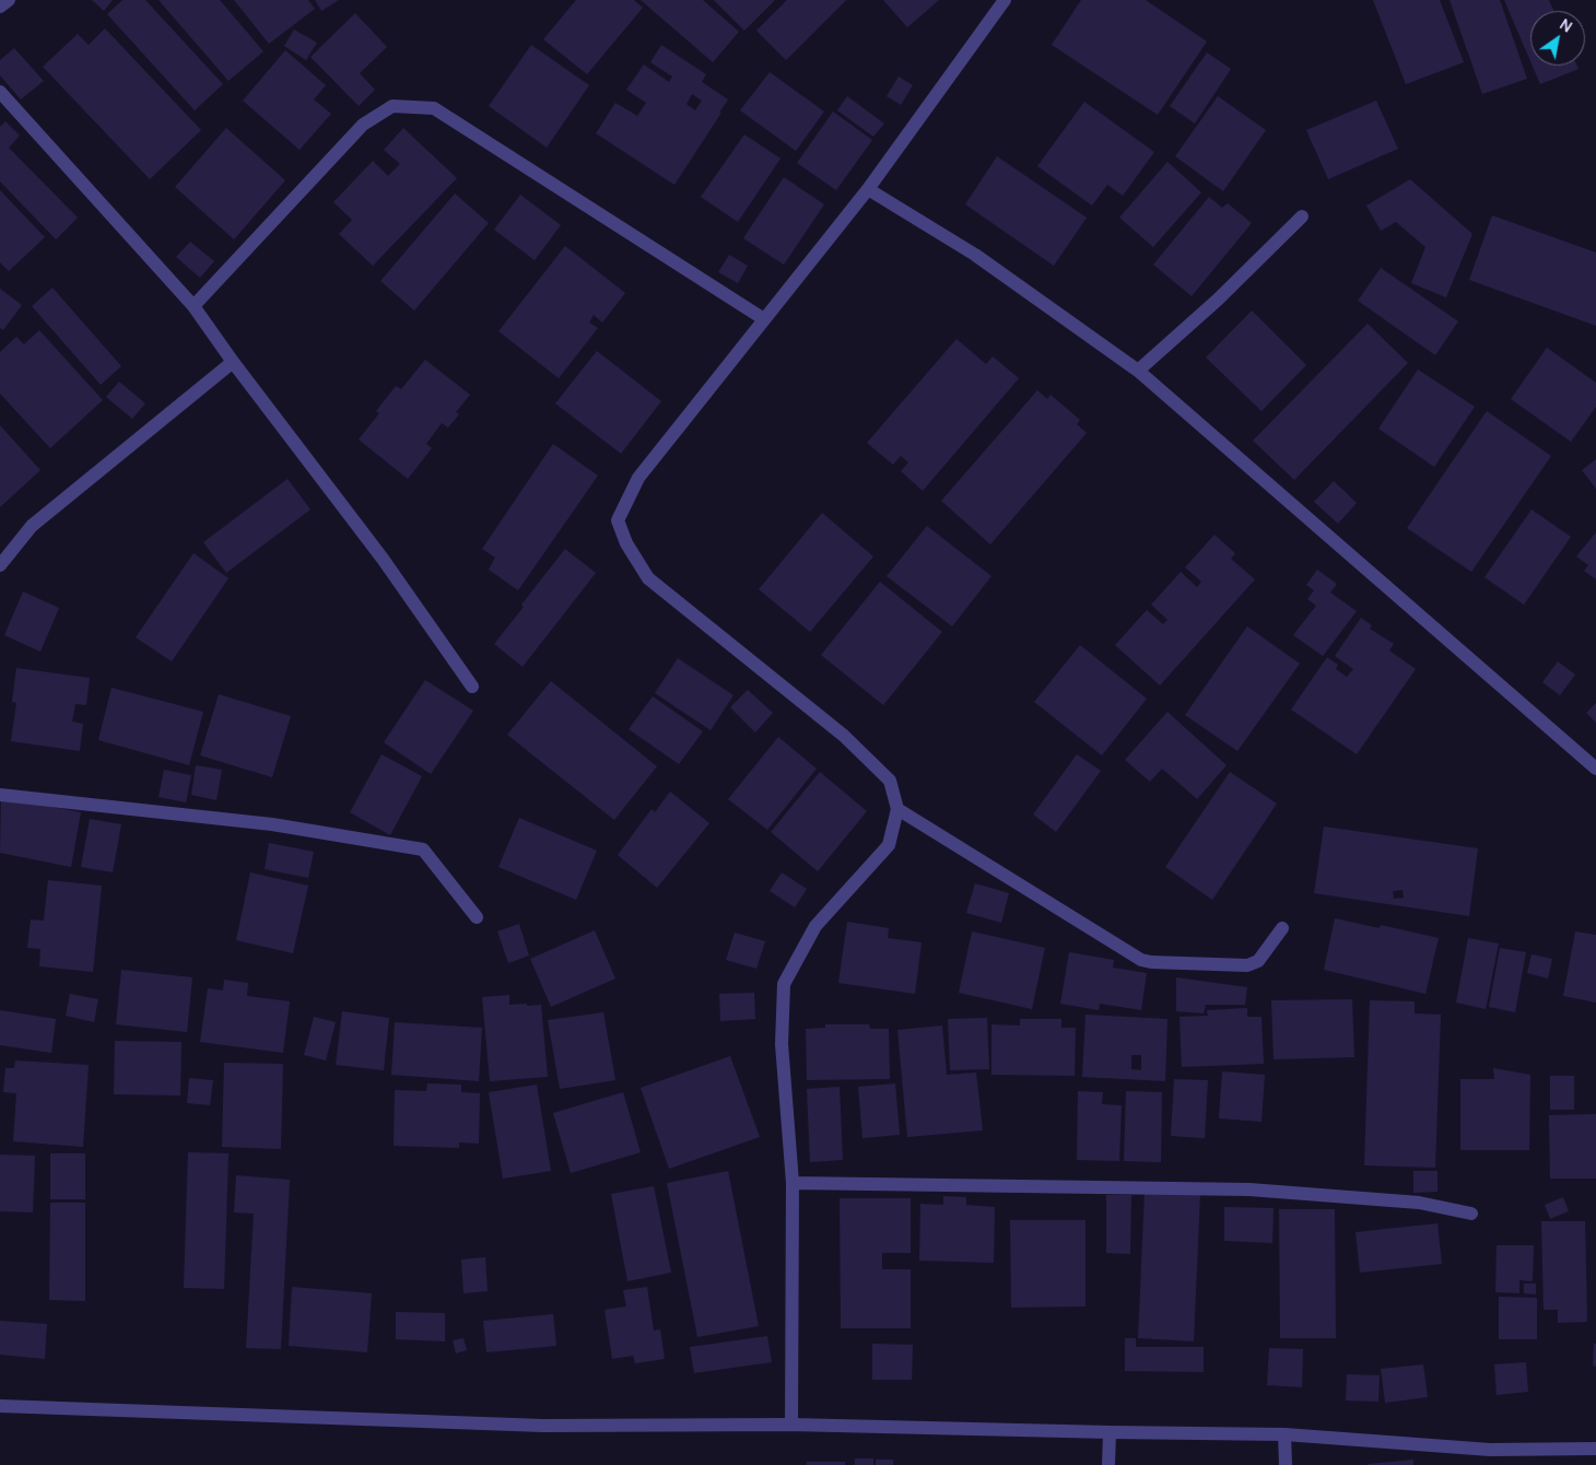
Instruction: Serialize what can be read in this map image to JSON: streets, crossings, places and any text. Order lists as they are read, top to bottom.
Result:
{
  "north": "top right"
}
